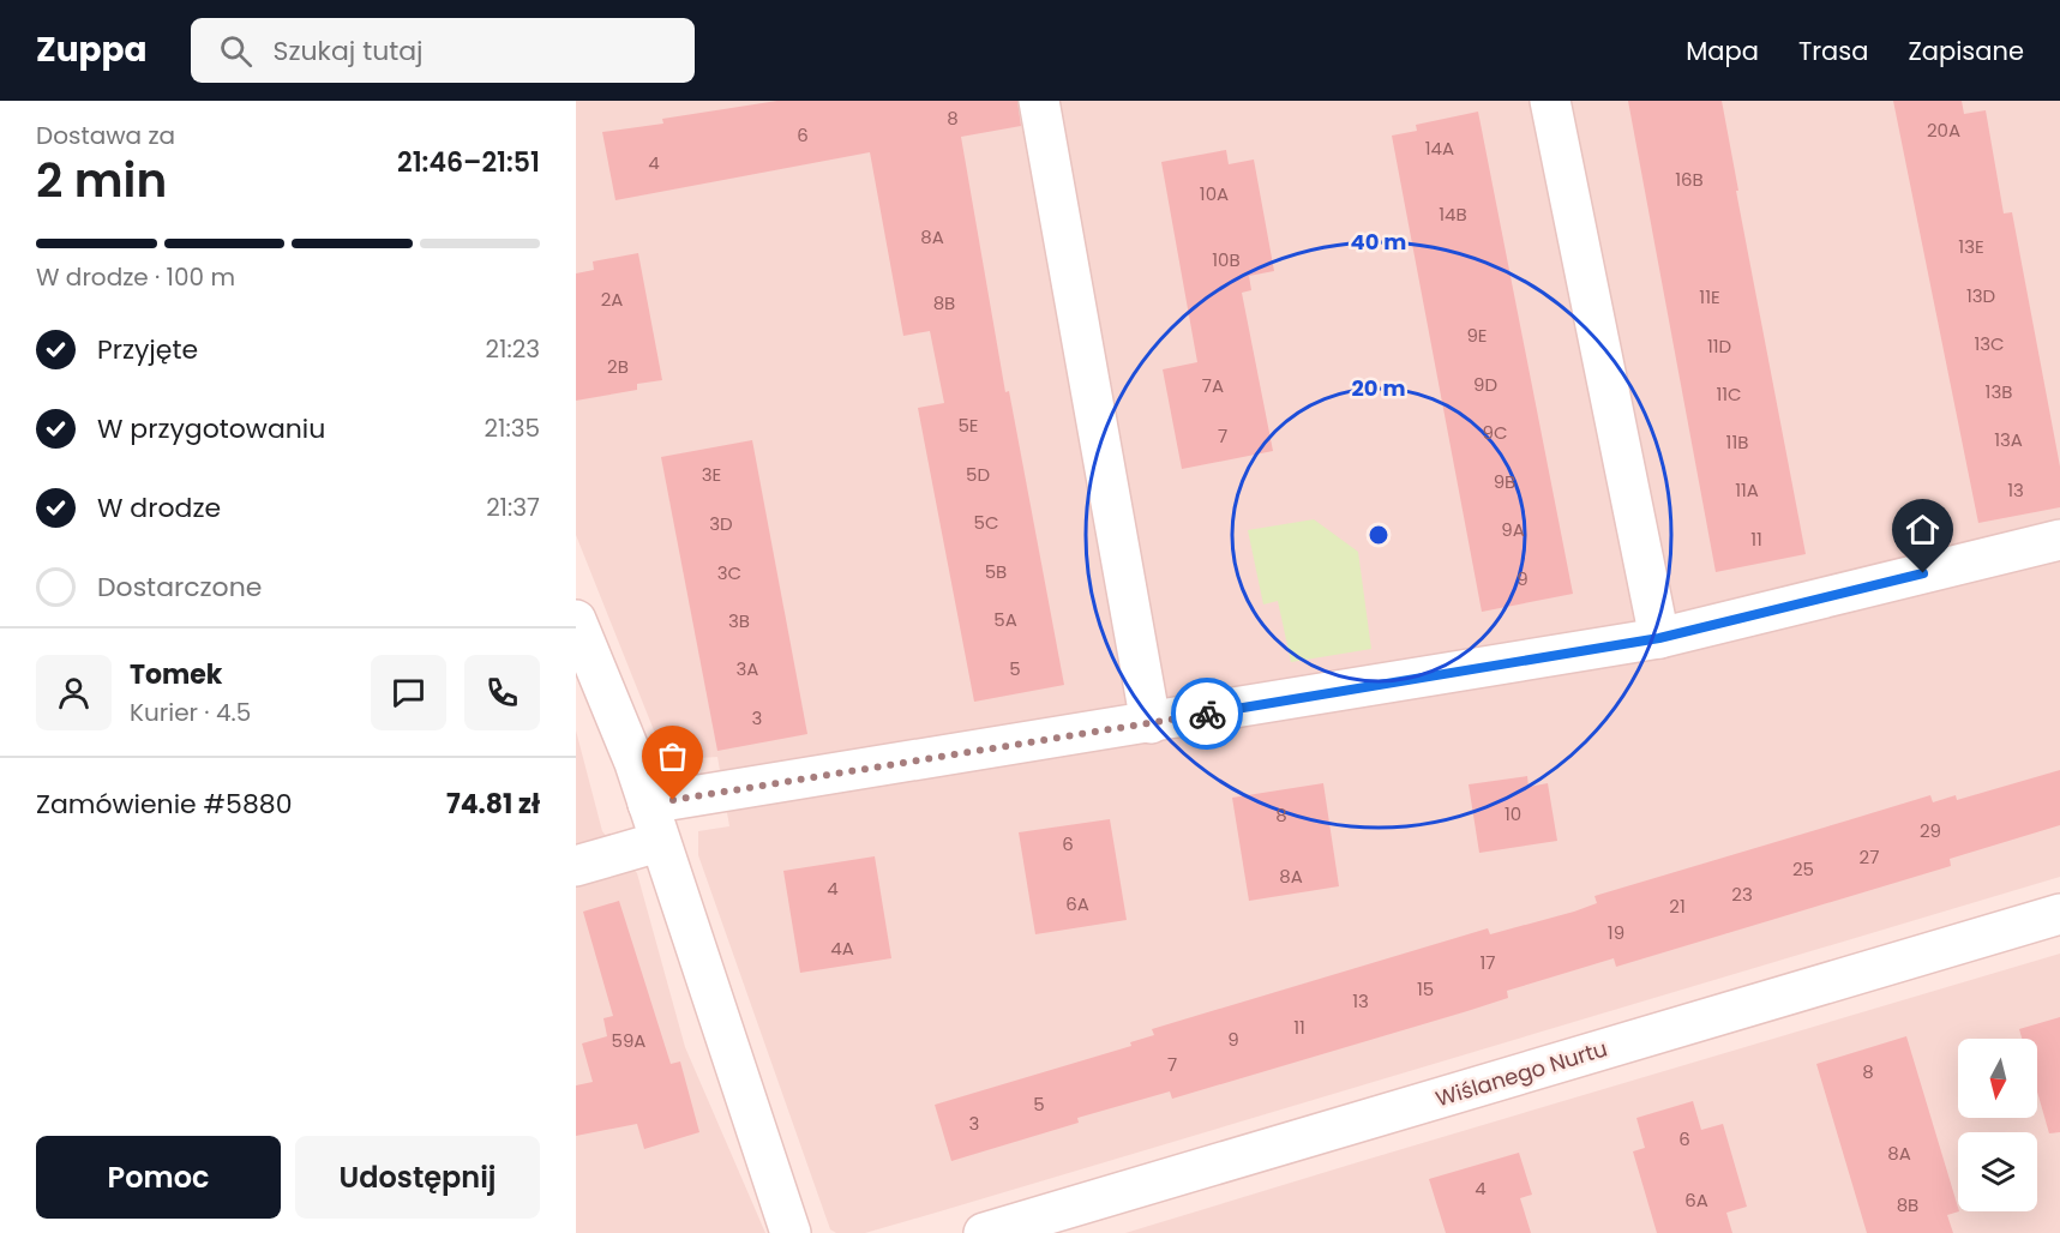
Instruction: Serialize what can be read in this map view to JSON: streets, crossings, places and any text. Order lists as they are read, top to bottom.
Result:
{
  "streets": {
    "street": ["Wiślanego Nurtu"]
  },
  "house_numbers": [
    "8",
    "20A",
    "6",
    "14A",
    "4",
    "16B",
    "10A",
    "14B",
    "8A",
    "13E",
    "10B",
    "13D",
    "11E",
    "2A",
    "8B",
    "9E",
    "13C",
    "11D",
    "2B",
    "9D",
    "7A",
    "13B",
    "11C",
    "5E",
    "9C",
    "7",
    "13A",
    "11B",
    "3E",
    "5D",
    "9B",
    "11A",
    "13",
    "5C",
    "3D",
    "9A",
    "11",
    "5B",
    "3C",
    "9",
    "5A",
    "3B",
    "3A",
    "5",
    "3",
    "10",
    "8",
    "29",
    "6",
    "27",
    "25",
    "8A",
    "4",
    "23",
    "6A",
    "21",
    "19",
    "4A",
    "17",
    "15",
    "13",
    "11",
    "9",
    "59A",
    "7",
    "8",
    "5",
    "3",
    "6",
    "8A",
    "4",
    "6A",
    "8B"
  ],
  "north": "bottom",
  "page": {
    "header": "Zuppa",
    "search": "Szukaj tutaj",
    "nav": ["Mapa", "Trasa", "Zapisane"],
    "heading": ["2 min", "Dostawa za", "21:46–21:51"],
    "panel": [
      "Tomek",
      "Kurier · 4.5",
      "Zamówienie #5880",
      "74.81 zł"
    ],
    "bar": "W drodze · 100 m",
    "list": [
      ["Przyjęte", "21:23"],
      ["W przygotowaniu", "21:35"],
      ["W drodze", "21:37"],
      "Dostarczone"
    ],
    "buttons": ["Pomoc", "Udostępnij"]
  },
  "rings": ["40 m", "20 m"]
}
